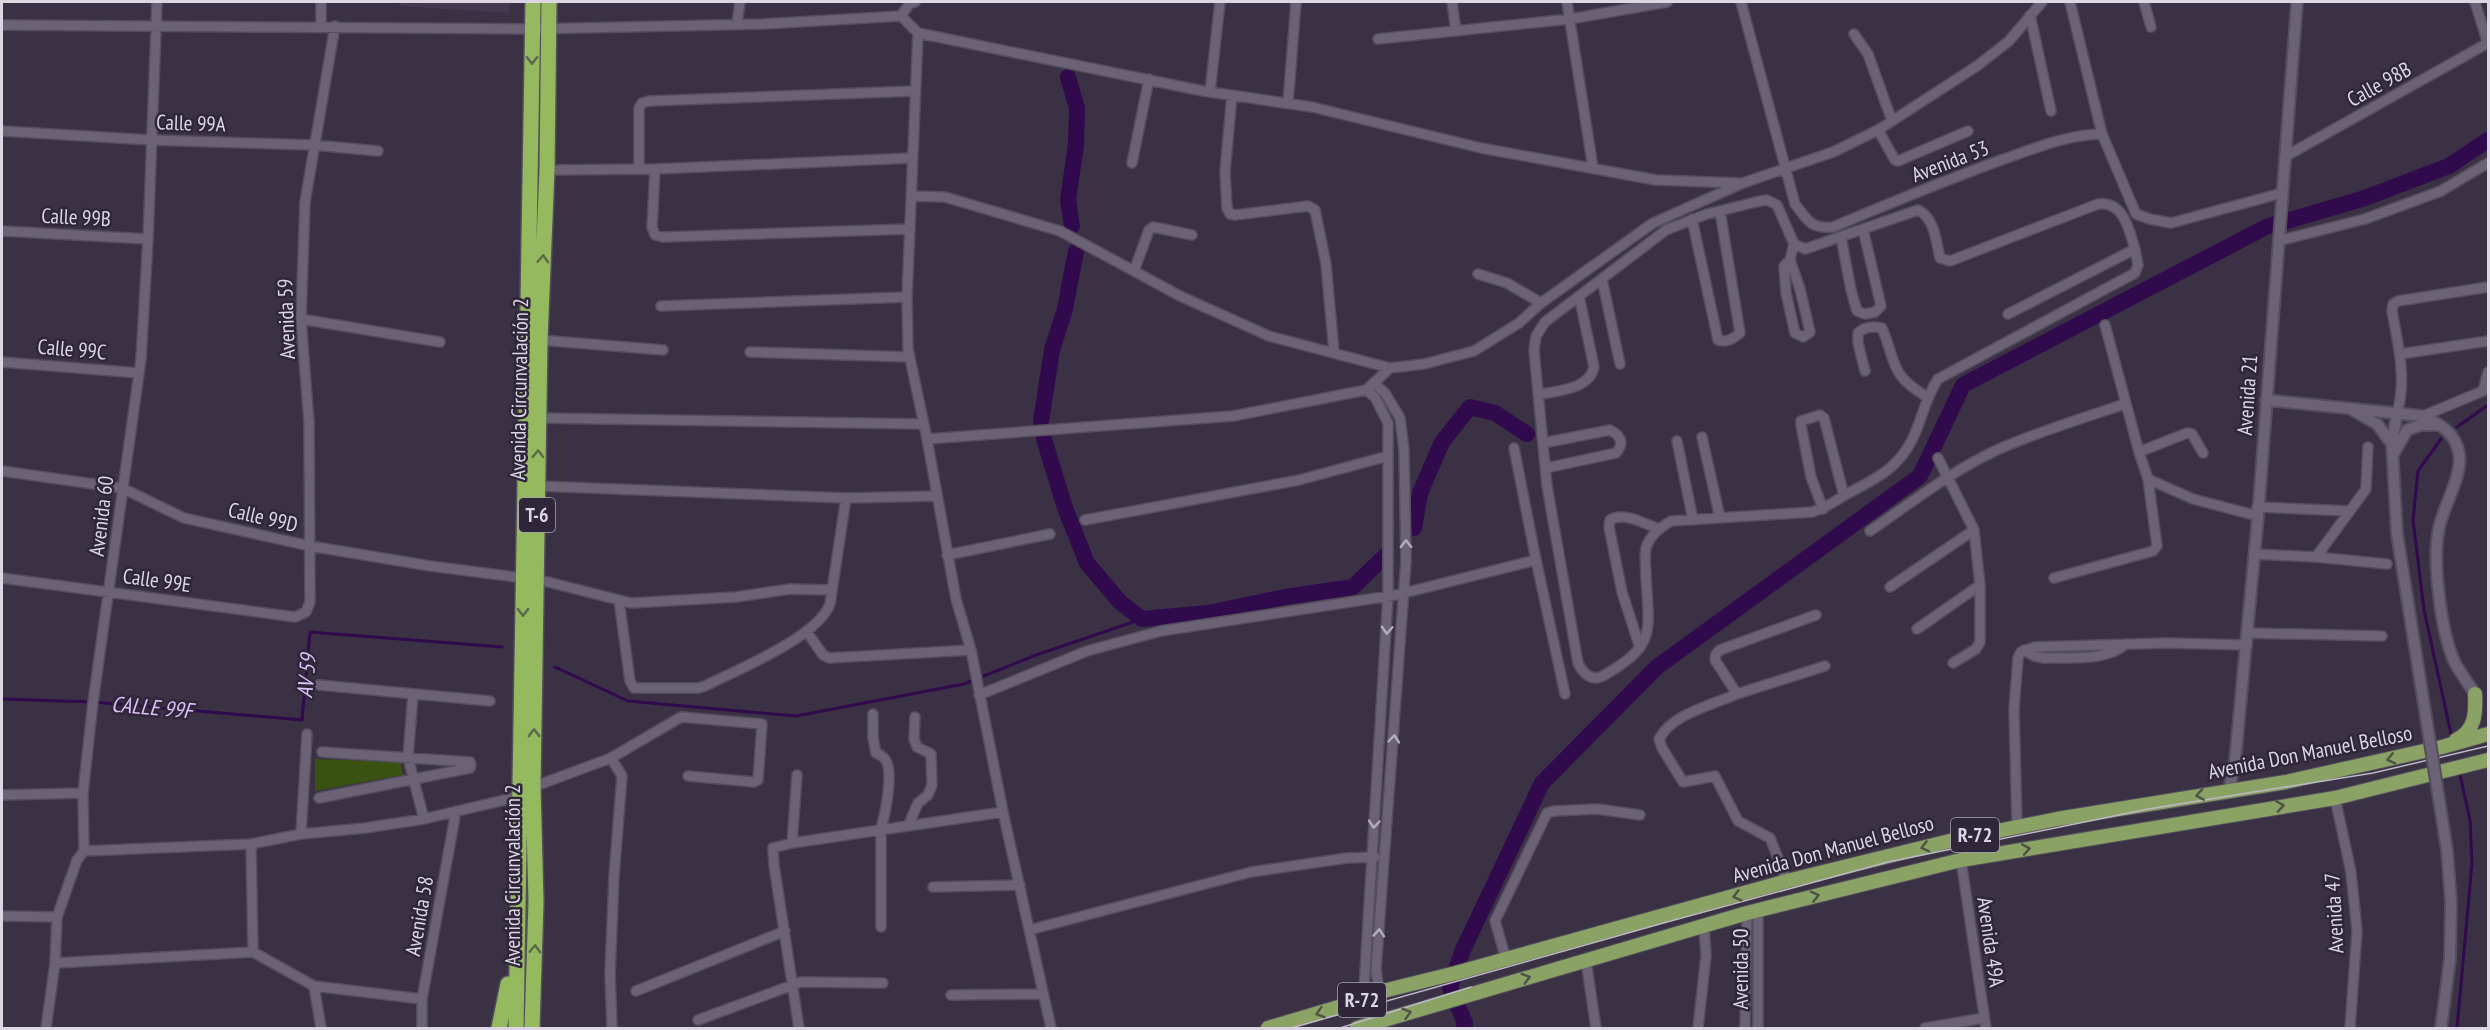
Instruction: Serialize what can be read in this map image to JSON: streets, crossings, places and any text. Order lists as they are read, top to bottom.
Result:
{
  "streets": {
    "highway": ["Avenida Circunvalación 2", "T-6"],
    "main road": ["Avenida Don Manuel Belloso", "R-72"],
    "street": [
      "Calle 98B",
      "Calle 99A",
      "Avenida 53",
      "Calle 99B",
      "Avenida 59",
      "Calle 99C",
      "Avenida 21",
      "Avenida 60",
      "Calle 99D",
      "Calle 99E",
      "Avenida 47",
      "Avenida 58",
      "Avenida 49A",
      "Avenida 50"
    ]
  },
  "crossings": [
    ["Calle 98B", "Avenida 21"],
    ["Calle 99A", "Avenida 59"],
    ["Calle 99A", "Avenida 60"],
    ["Calle 99B", "Avenida 60"],
    ["Avenida 59", "Calle 99D"],
    ["Avenida 59", "Calle 99E"],
    ["Calle 99C", "Avenida 60"],
    ["Avenida Circunvalación 2", "Calle 99D"],
    ["Avenida 21", "Avenida Don Manuel Belloso"],
    ["Avenida 60", "Calle 99D"],
    ["Avenida 60", "Calle 99E"],
    ["Avenida Don Manuel Belloso", "Avenida 47"],
    ["Avenida Don Manuel Belloso", "Avenida 49A"],
    ["Avenida Don Manuel Belloso", "Avenida 50"]
  ],
  "water": ["AV 59", "CALLE 99F"]
}
